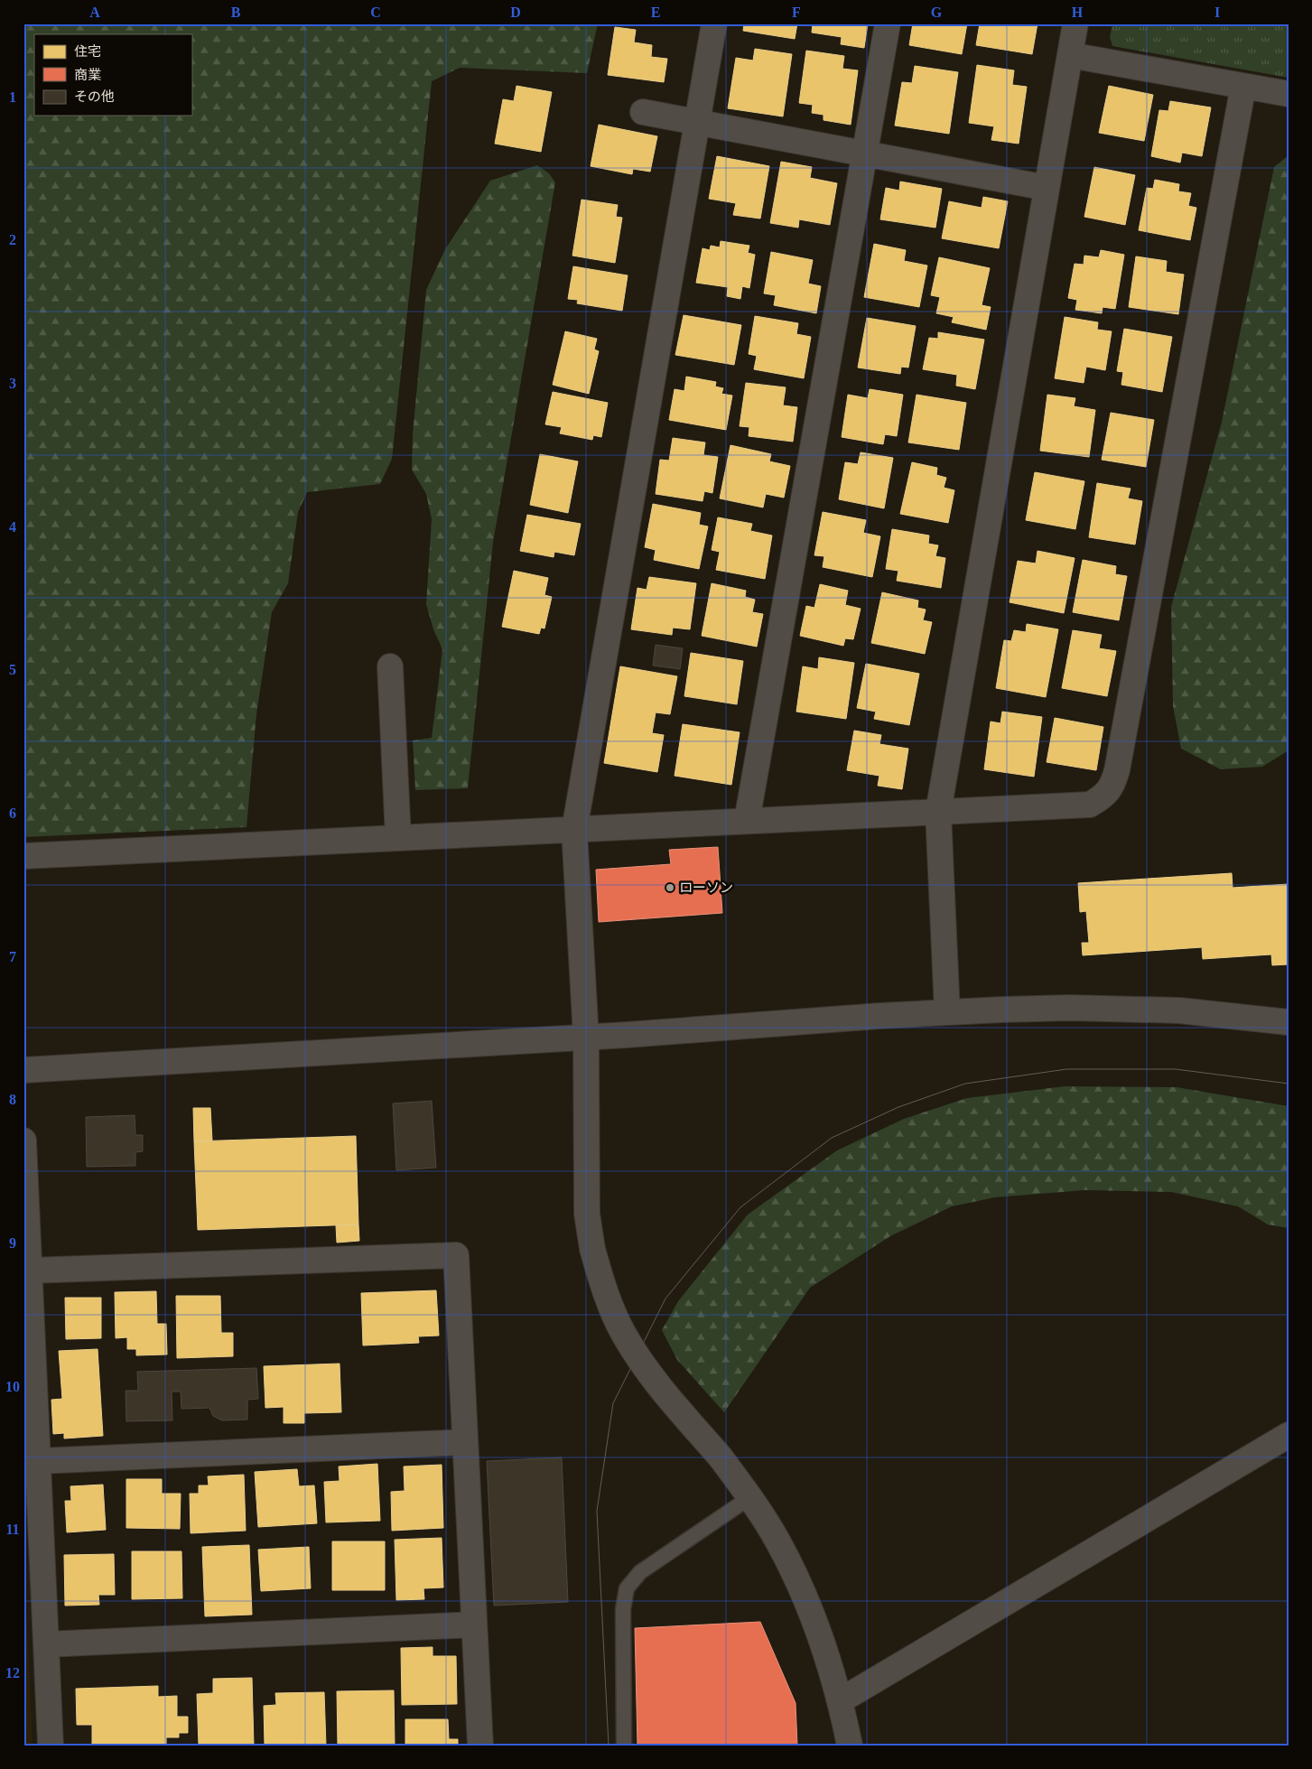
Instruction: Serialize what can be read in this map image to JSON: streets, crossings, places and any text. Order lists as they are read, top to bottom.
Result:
{
  "places": ["ローソン"],
  "legend": ["住宅", "商業", "その他"],
  "grid": {
    "columns": [
      "A",
      "B",
      "C",
      "D",
      "E",
      "F",
      "G",
      "H",
      "I"
    ],
    "rows": [
      "1",
      "2",
      "3",
      "4",
      "5",
      "6",
      "7",
      "8",
      "9",
      "10",
      "11",
      "12"
    ]
  }
}
